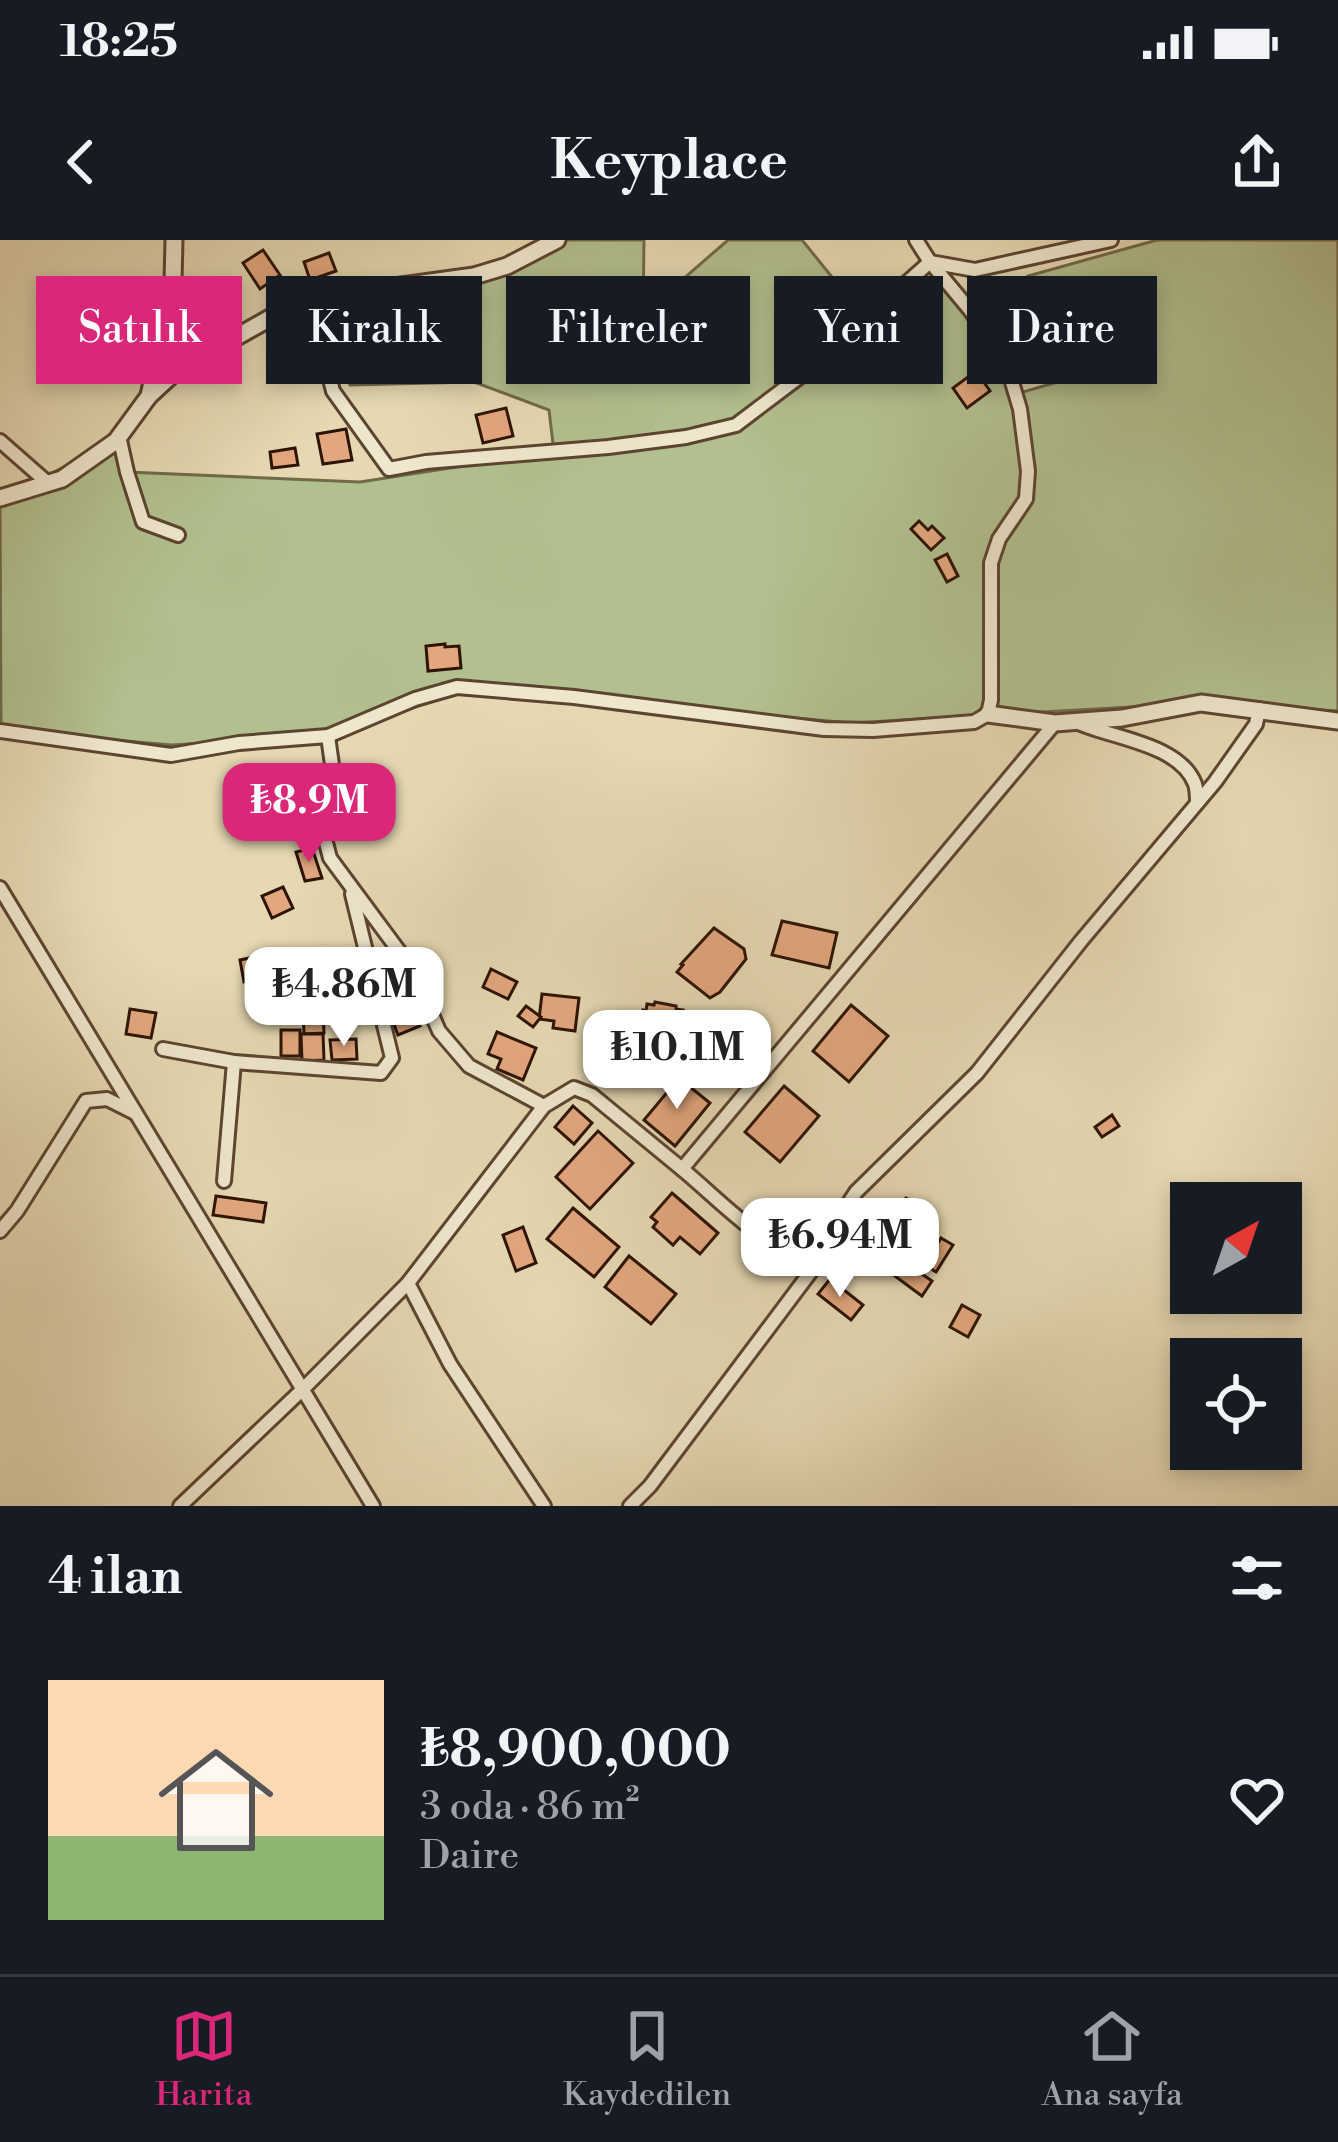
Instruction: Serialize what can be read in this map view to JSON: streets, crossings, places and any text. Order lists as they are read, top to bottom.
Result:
{
  "north": "top right",
  "page": {
    "status": "18:25",
    "header": "Keyplace",
    "chip": [
      "Satılık",
      "Kiralık",
      "Filtreler",
      "Yeni",
      "Daire"
    ],
    "price": [
      "₺8.9M",
      "₺4.86M",
      "₺10.1M",
      "₺6.94M"
    ],
    "heading": "4 ilan",
    "list": [
      {
        "name": "₺8,900,000",
        "note": "3 oda · 86 m² · Daire"
      }
    ],
    "tabs": ["Harita", "Kaydedilen", "Ana sayfa"]
  }
}
